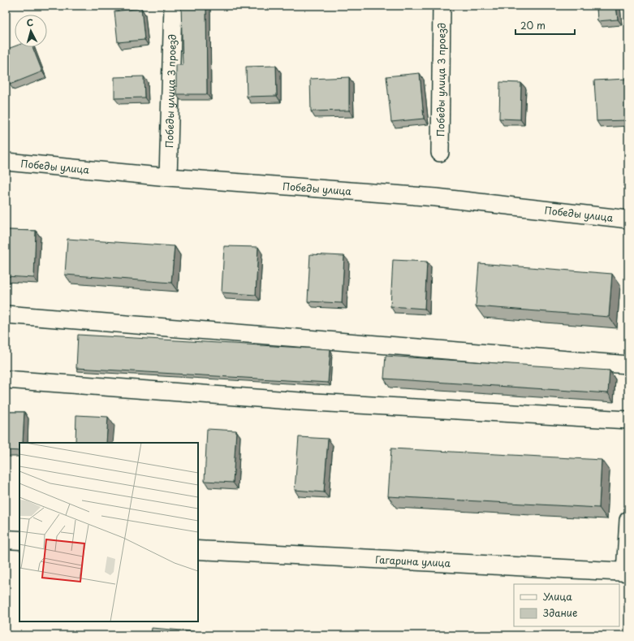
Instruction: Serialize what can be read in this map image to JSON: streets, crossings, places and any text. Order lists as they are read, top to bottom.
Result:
{
  "streets": {
    "main road": ["Гагарина улица"],
    "street": ["Победы улица 3 проезд", "Победы улица"]
  },
  "crossings": [
    ["Победы улица 3 проезд", "Победы улица"]
  ],
  "legend": ["Улица", "Здание"],
  "scale_bar": "20 m",
  "north": "top"
}
